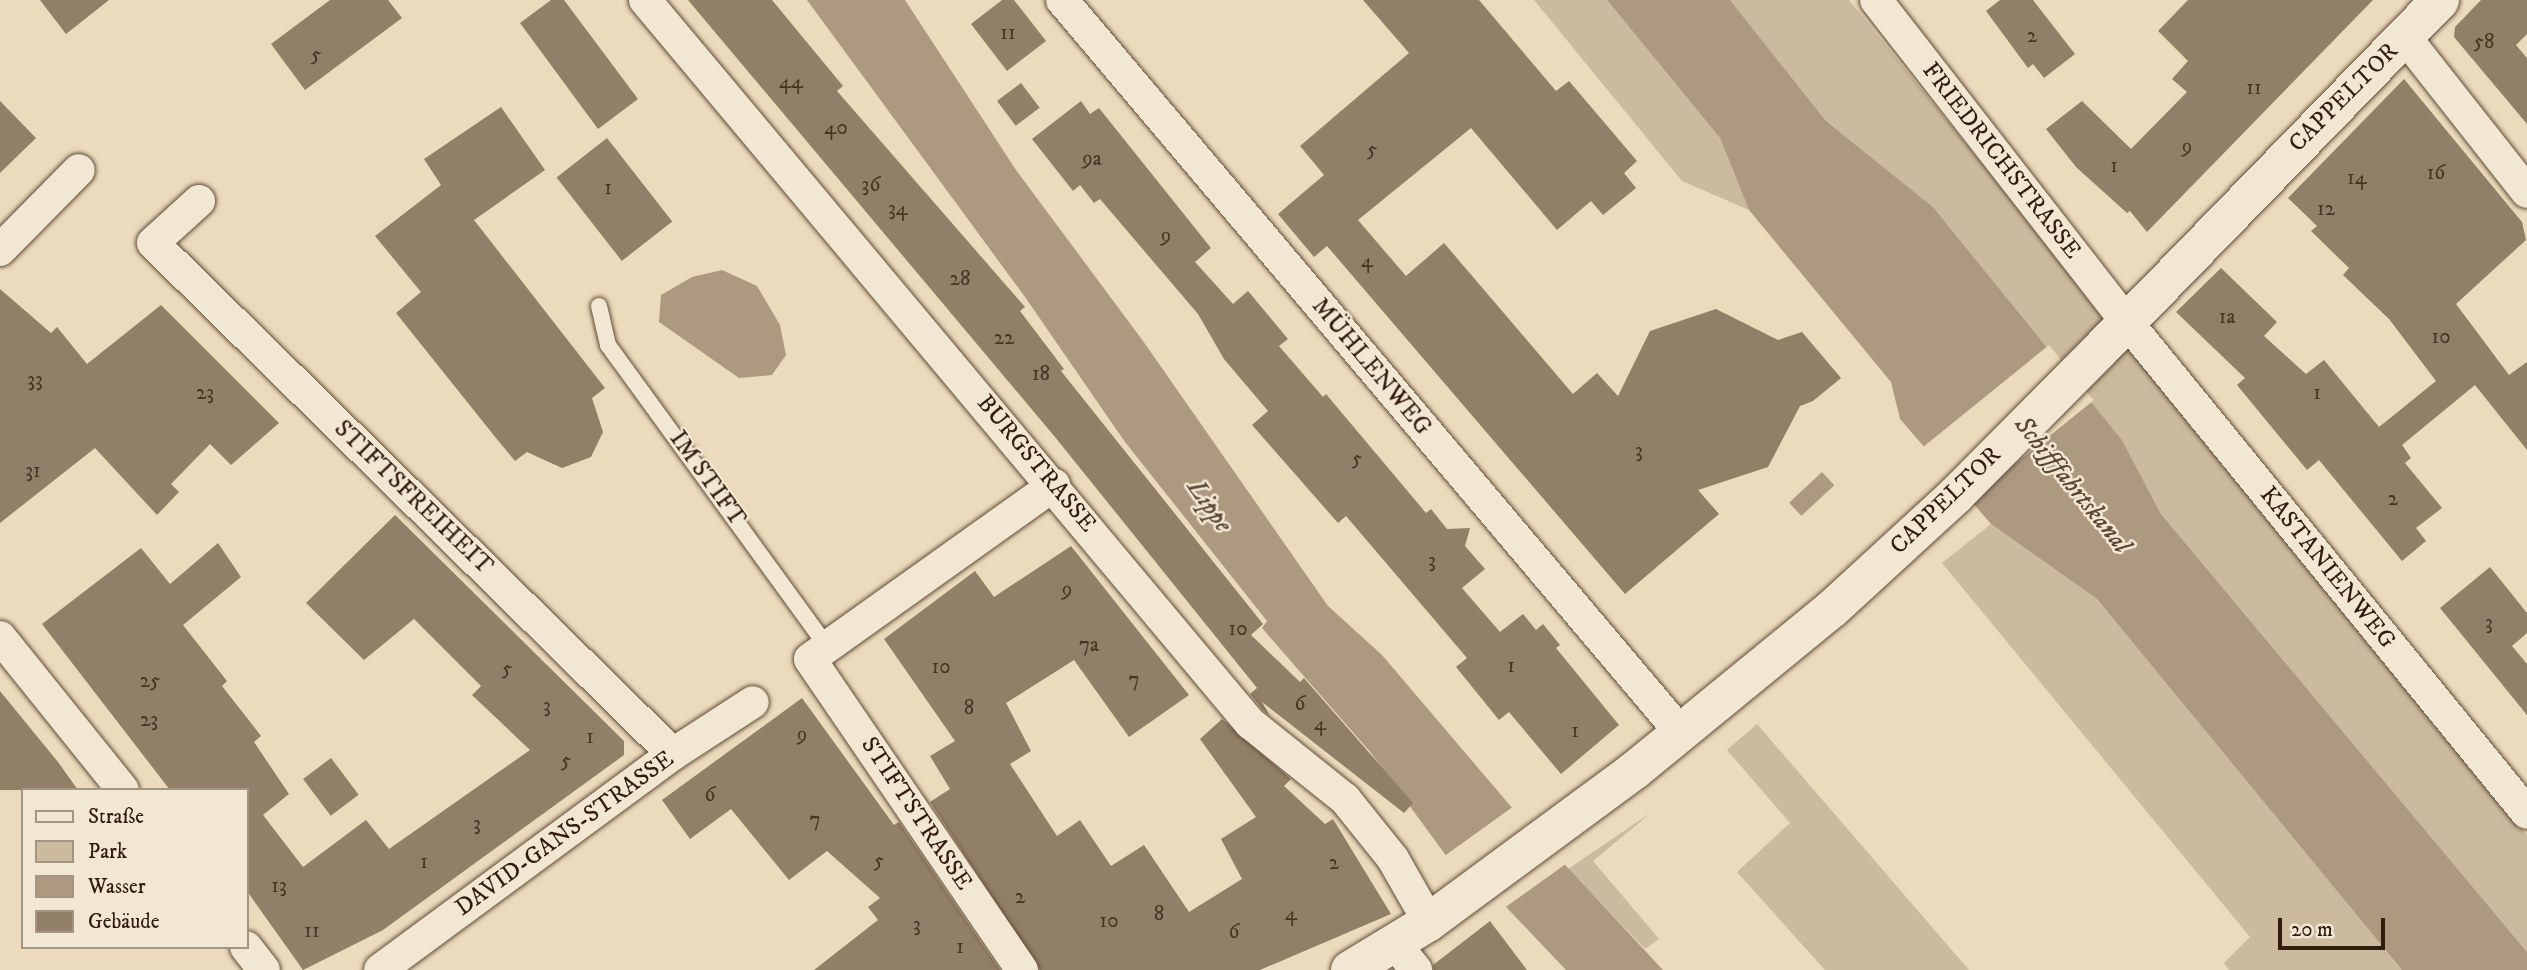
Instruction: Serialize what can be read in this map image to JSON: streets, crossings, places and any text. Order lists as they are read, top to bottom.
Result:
{
  "streets": {
    "street": [
      "CAPPELTOR",
      "FRIEDRICHSTRASSE",
      "MÜHLENWEG",
      "BURGSTRASSE",
      "STIFTSFREIHEIT",
      "KASTANIENWEG",
      "STIFTSTRASSE",
      "DAVID-GANS-STRASSE"
    ],
    "lane": ["IM STIFT"]
  },
  "crossings": [
    ["CAPPELTOR", "FRIEDRICHSTRASSE"],
    ["CAPPELTOR", "MÜHLENWEG"],
    ["CAPPELTOR", "BURGSTRASSE"],
    ["CAPPELTOR", "KASTANIENWEG"],
    ["FRIEDRICHSTRASSE", "KASTANIENWEG"],
    ["IM STIFT", "STIFTSTRASSE"],
    ["STIFTSFREIHEIT", "DAVID-GANS-STRASSE"]
  ],
  "water": ["Schifffahrtskanal", "Lippe"],
  "house_numbers": [
    "11",
    "2",
    "58",
    "5",
    "44",
    "11",
    "40",
    "9",
    "5",
    "9a",
    "1",
    "16",
    "14",
    "36",
    "1",
    "34",
    "12",
    "9",
    "4",
    "28",
    "1a",
    "10",
    "22",
    "18",
    "33",
    "23",
    "1",
    "3",
    "5",
    "31",
    "2",
    "3",
    "9",
    "3",
    "10",
    "7a",
    "1",
    "10",
    "5",
    "7",
    "25",
    "6",
    "3",
    "8",
    "23",
    "4",
    "1",
    "9",
    "1",
    "5",
    "6",
    "7",
    "3",
    "5",
    "1",
    "2",
    "13",
    "2",
    "8",
    "4",
    "10",
    "3",
    "11",
    "6",
    "1"
  ],
  "legend": [
    "Straße",
    "Park",
    "Wasser",
    "Gebäude"
  ],
  "scale_bar": "20 m"
}
